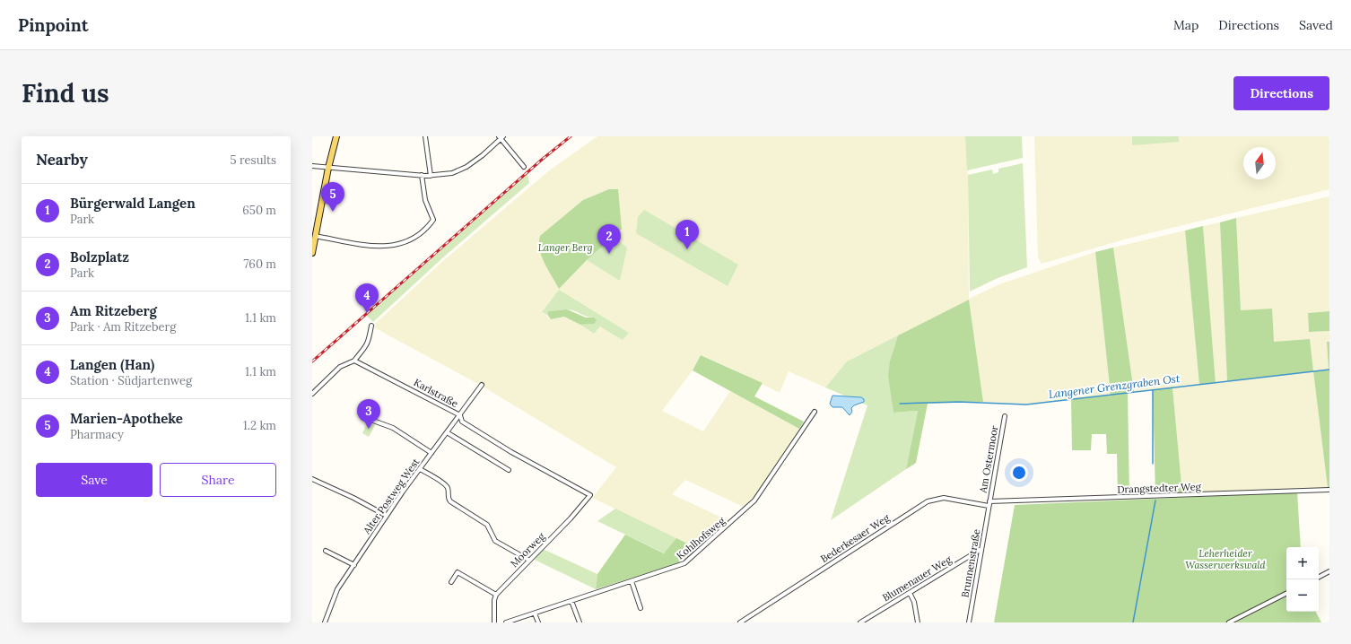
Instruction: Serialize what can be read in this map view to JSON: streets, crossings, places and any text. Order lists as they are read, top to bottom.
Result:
{
  "streets": {
    "street": [
      "Karlstraße",
      "Am Ostermoor",
      "Drangstedter Weg",
      "Alter Postweg West",
      "Kohlhofsweg",
      "Bederkesaer Weg",
      "Moorweg",
      "Brunnenstraße",
      "Blumenauer Weg"
    ]
  },
  "crossings": [
    ["Karlstraße", "Alter Postweg West"],
    ["Karlstraße", "Moorweg"],
    ["Am Ostermoor", "Drangstedter Weg"],
    ["Am Ostermoor", "Bederkesaer Weg"],
    ["Am Ostermoor", "Brunnenstraße"],
    ["Bederkesaer Weg", "Brunnenstraße"],
    ["Brunnenstraße", "Blumenauer Weg"]
  ],
  "water": ["Langener Grenzgraben Ost"],
  "parks": ["Langer Berg", "Leherheider Wasserwerkswald"],
  "north": "top",
  "page": {
    "header": "Pinpoint",
    "nav": ["Map", "Directions", "Saved"],
    "buttons": [
      "Directions",
      ["Save", "Share"]
    ],
    "title": "Find us",
    "heading": ["Nearby", "5 results"],
    "pins": [
      "5",
      "1",
      "2",
      "4",
      "3"
    ],
    "list": [
      {
        "mark": "1",
        "name": "Bürgerwald Langen",
        "note": "Park",
        "value": "650 m"
      },
      {
        "mark": "2",
        "name": "Bolzplatz",
        "note": "Park",
        "value": "760 m"
      },
      {
        "mark": "3",
        "name": "Am Ritzeberg",
        "note": "Park · Am Ritzeberg",
        "value": "1.1 km"
      },
      {
        "mark": "4",
        "name": "Langen (Han)",
        "note": "Station · Südjartenweg",
        "value": "1.1 km"
      },
      {
        "mark": "5",
        "name": "Marien-Apotheke",
        "note": "Pharmacy",
        "value": "1.2 km"
      }
    ],
    "map_buttons": ["+", "−"]
  }
}
